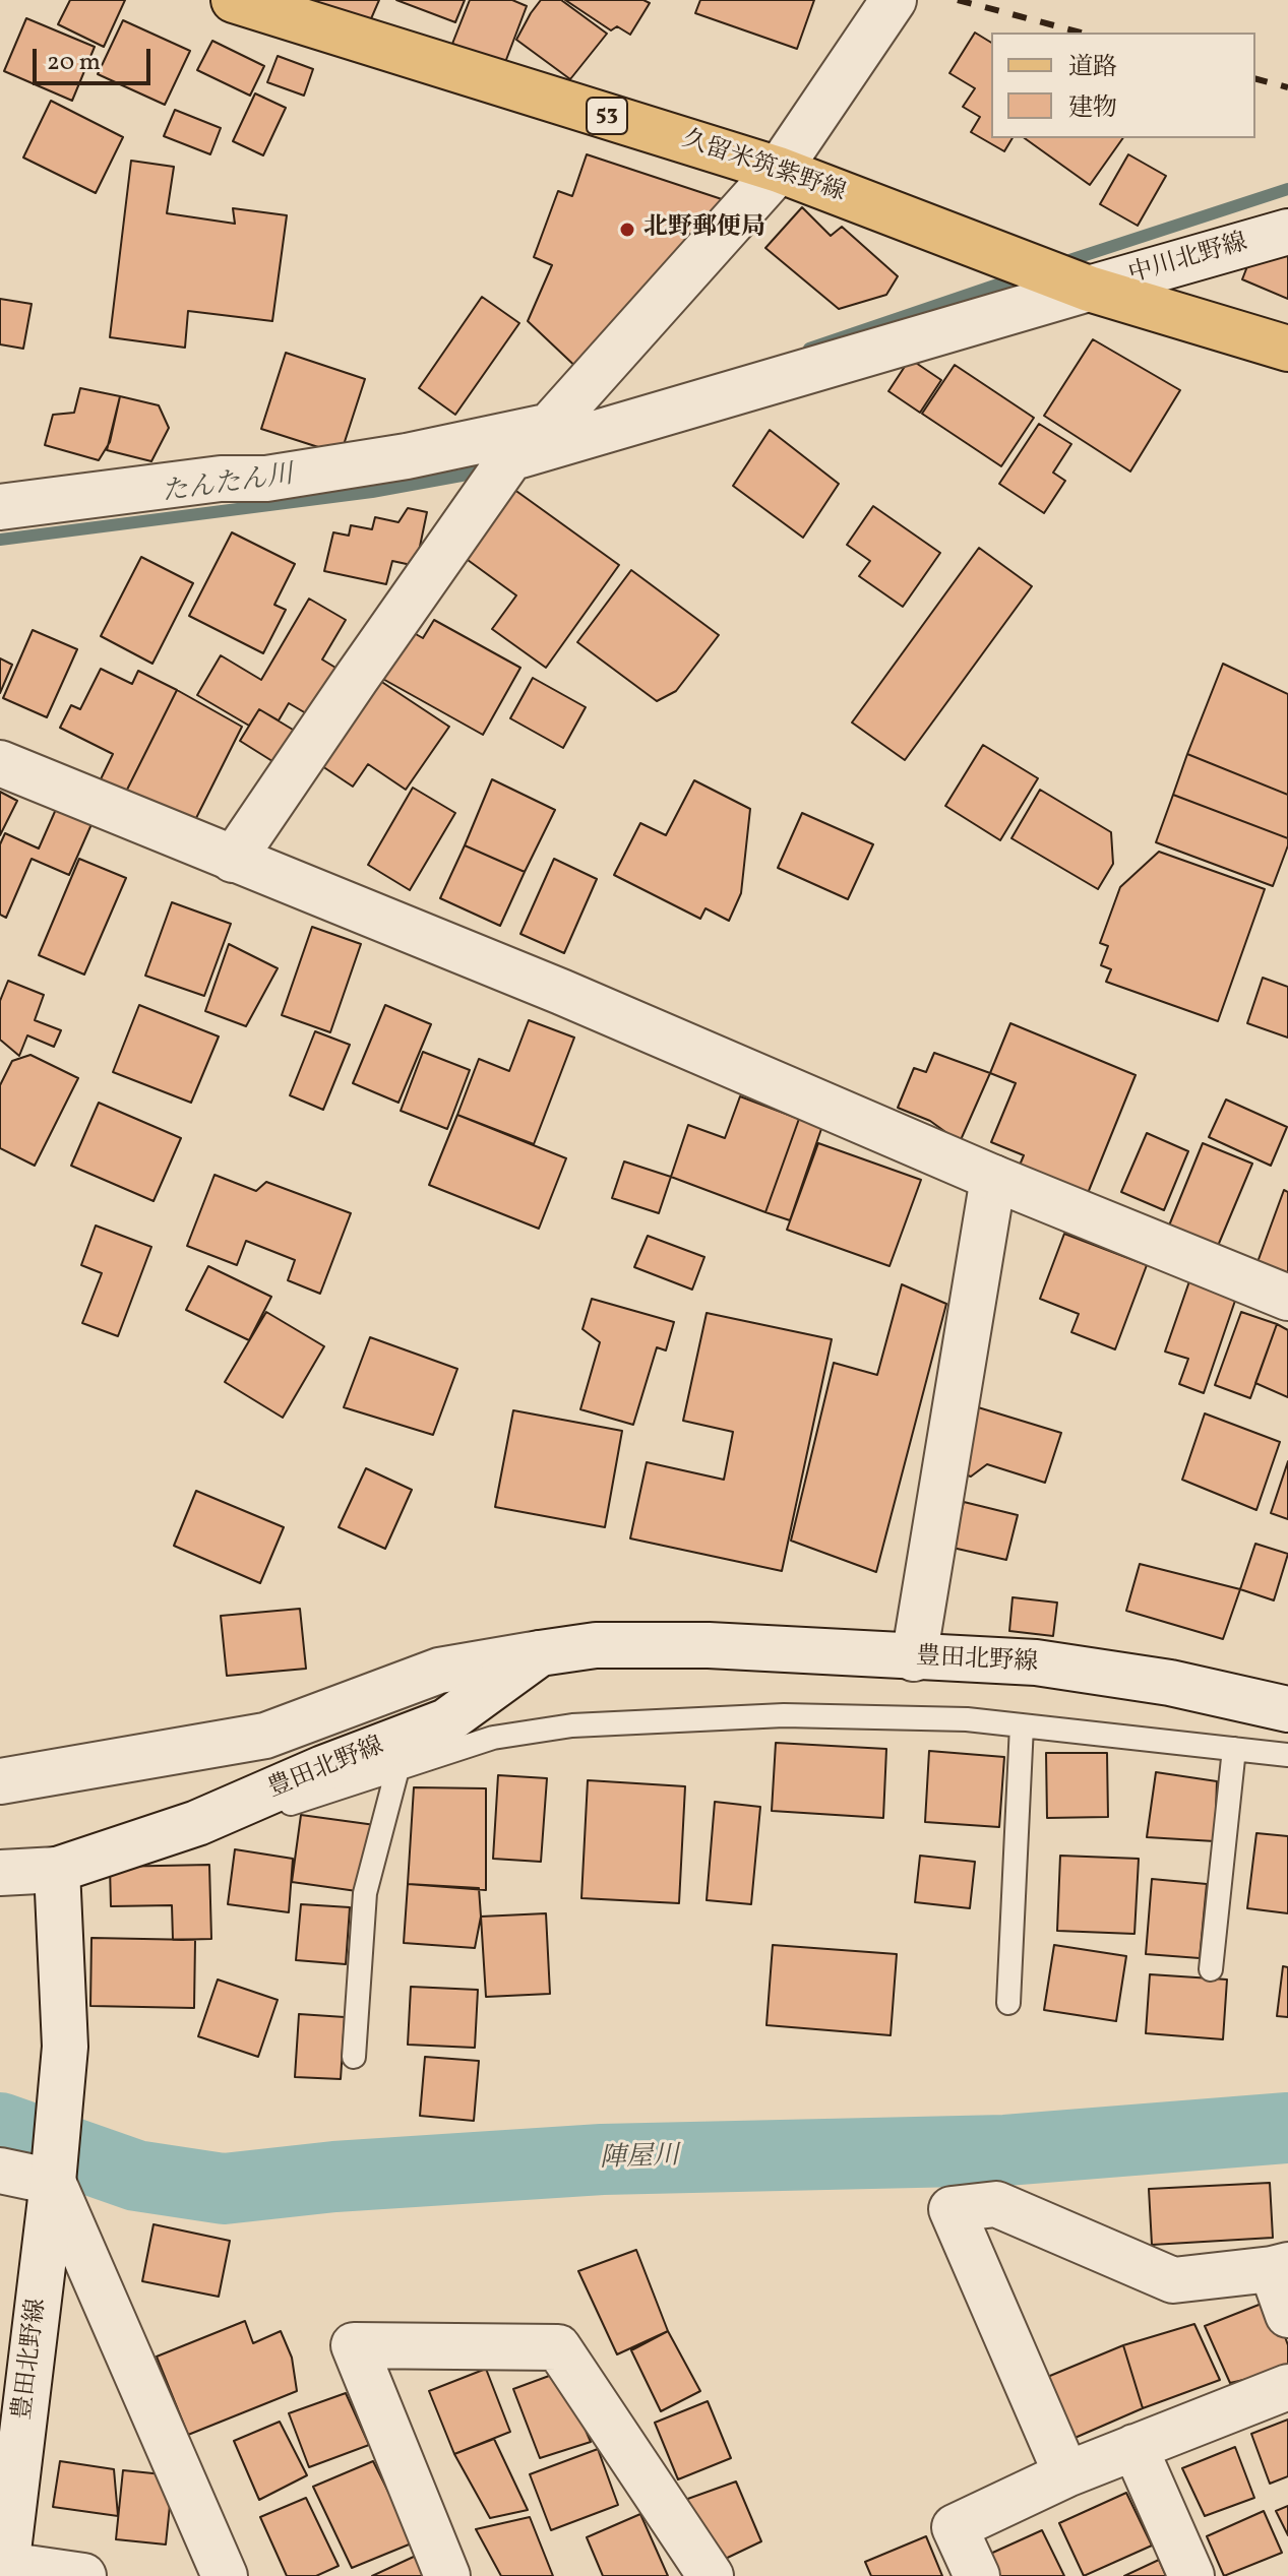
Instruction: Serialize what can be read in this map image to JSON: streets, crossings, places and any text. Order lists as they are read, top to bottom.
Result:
{
  "streets": {
    "main road": ["53", "久留米筑紫野線"],
    "street": ["中川北野線", "豊田北野線"]
  },
  "crossings": [
    ["久留米筑紫野線", "中川北野線"]
  ],
  "water": ["たんたん川", "陣屋川"],
  "places": ["北野郵便局"],
  "legend": ["道路", "建物"],
  "scale_bar": "20 m"
}
